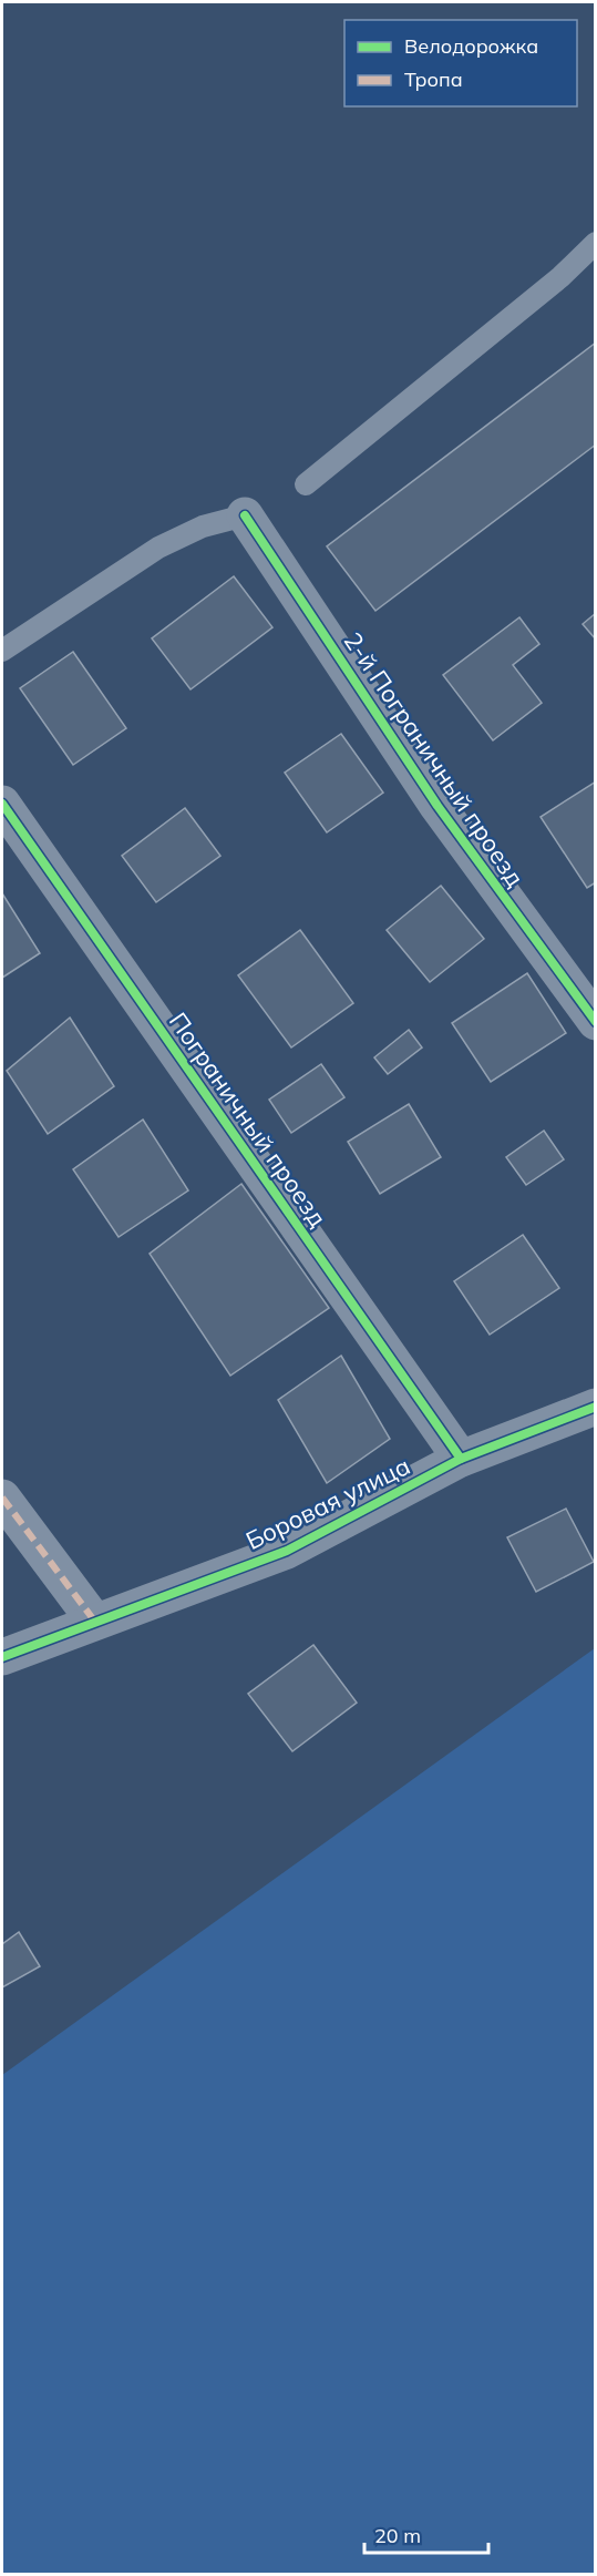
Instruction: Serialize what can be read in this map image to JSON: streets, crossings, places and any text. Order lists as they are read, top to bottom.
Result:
{
  "streets": {
    "street": ["2-й Пограничный проезд", "Пограничный проезд", "Боровая улица"]
  },
  "crossings": [
    ["Пограничный проезд", "Боровая улица"]
  ],
  "legend": ["Велодорожка", "Тропа"],
  "scale_bar": "20 m"
}
